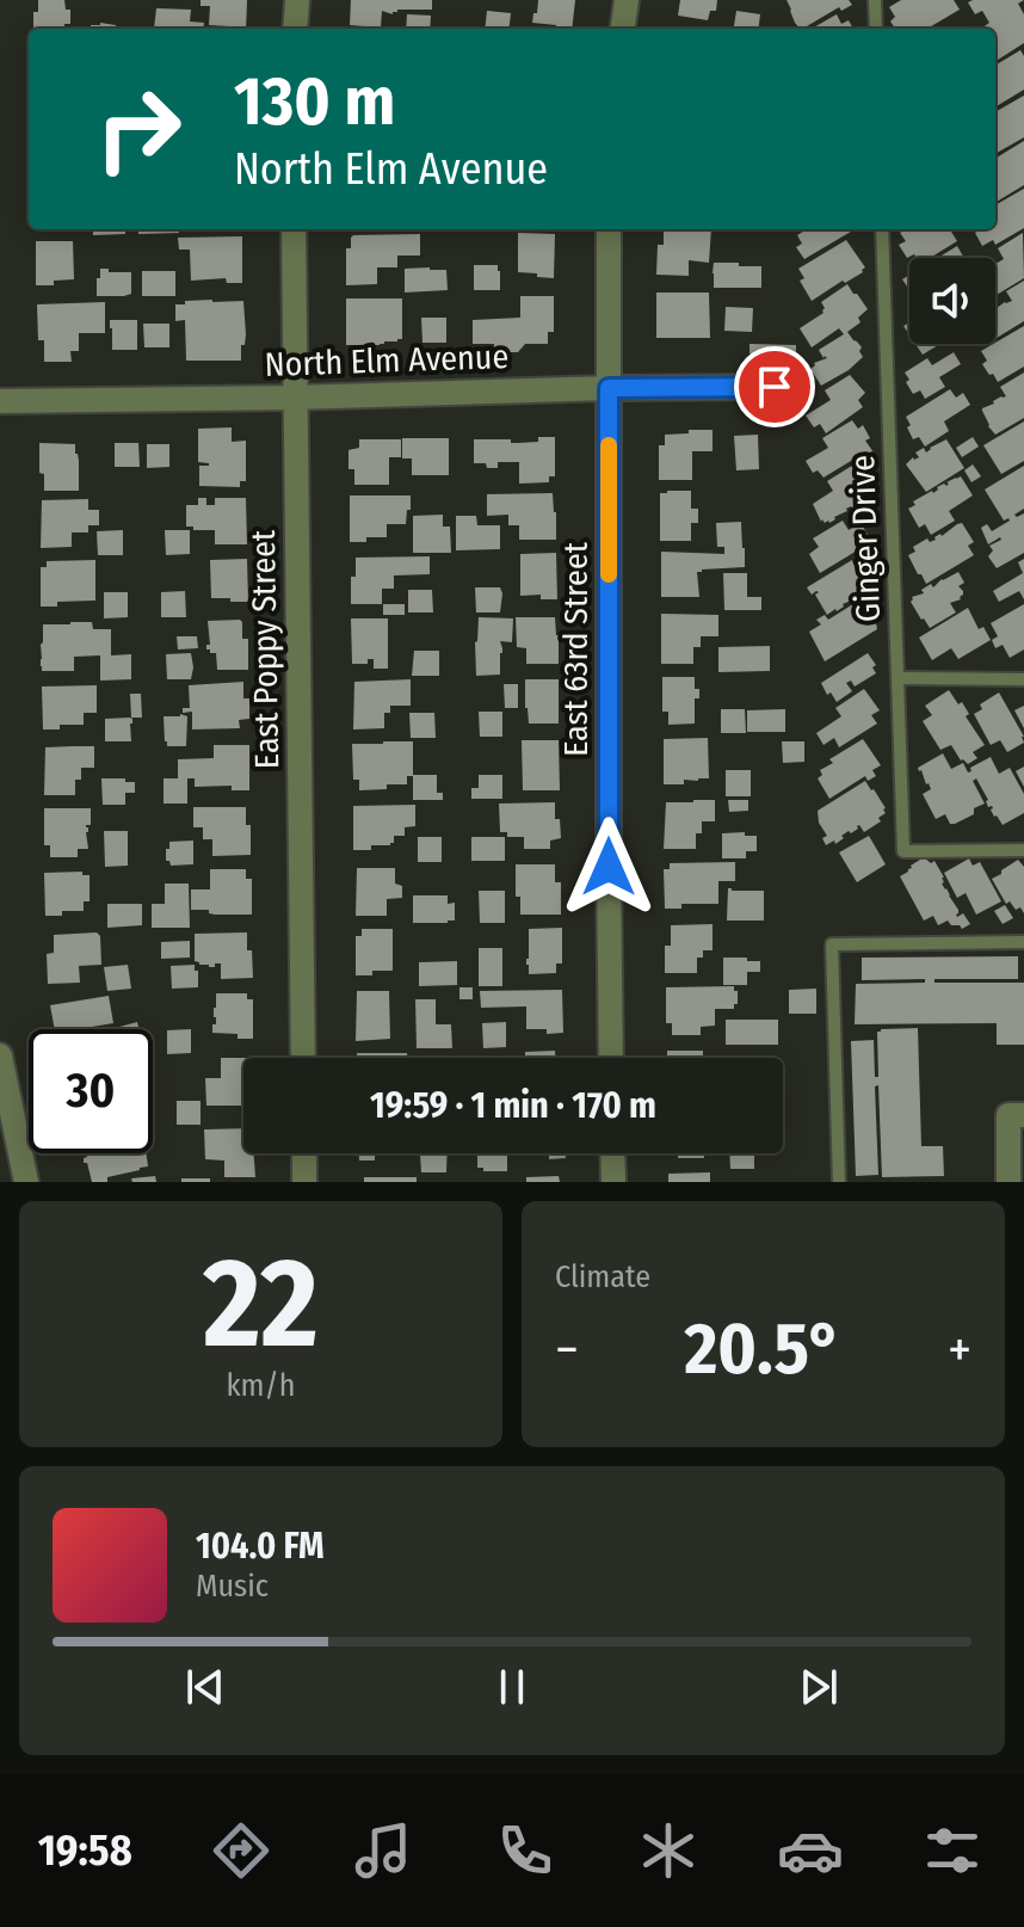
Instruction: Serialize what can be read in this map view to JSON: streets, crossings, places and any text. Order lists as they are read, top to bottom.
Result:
{
  "streets": {
    "street": ["North Elm Avenue", "East Poppy Street", "East 63rd Street"],
    "lane": ["Ginger Drive"]
  },
  "crossings": [
    ["North Elm Avenue", "East Poppy Street"],
    ["North Elm Avenue", "East 63rd Street"]
  ],
  "page": {
    "turn": ["130 m", "North Elm Avenue"],
    "limit": "30",
    "trip": "19:59 · 1 min · 170 m",
    "tile": [
      ["22", "km/h"],
      "Climate"
    ],
    "heat": ["−", "20.5°", "+"],
    "song": ["104.0 FM", "Music"],
    "tabs": "19:58"
  }
}
